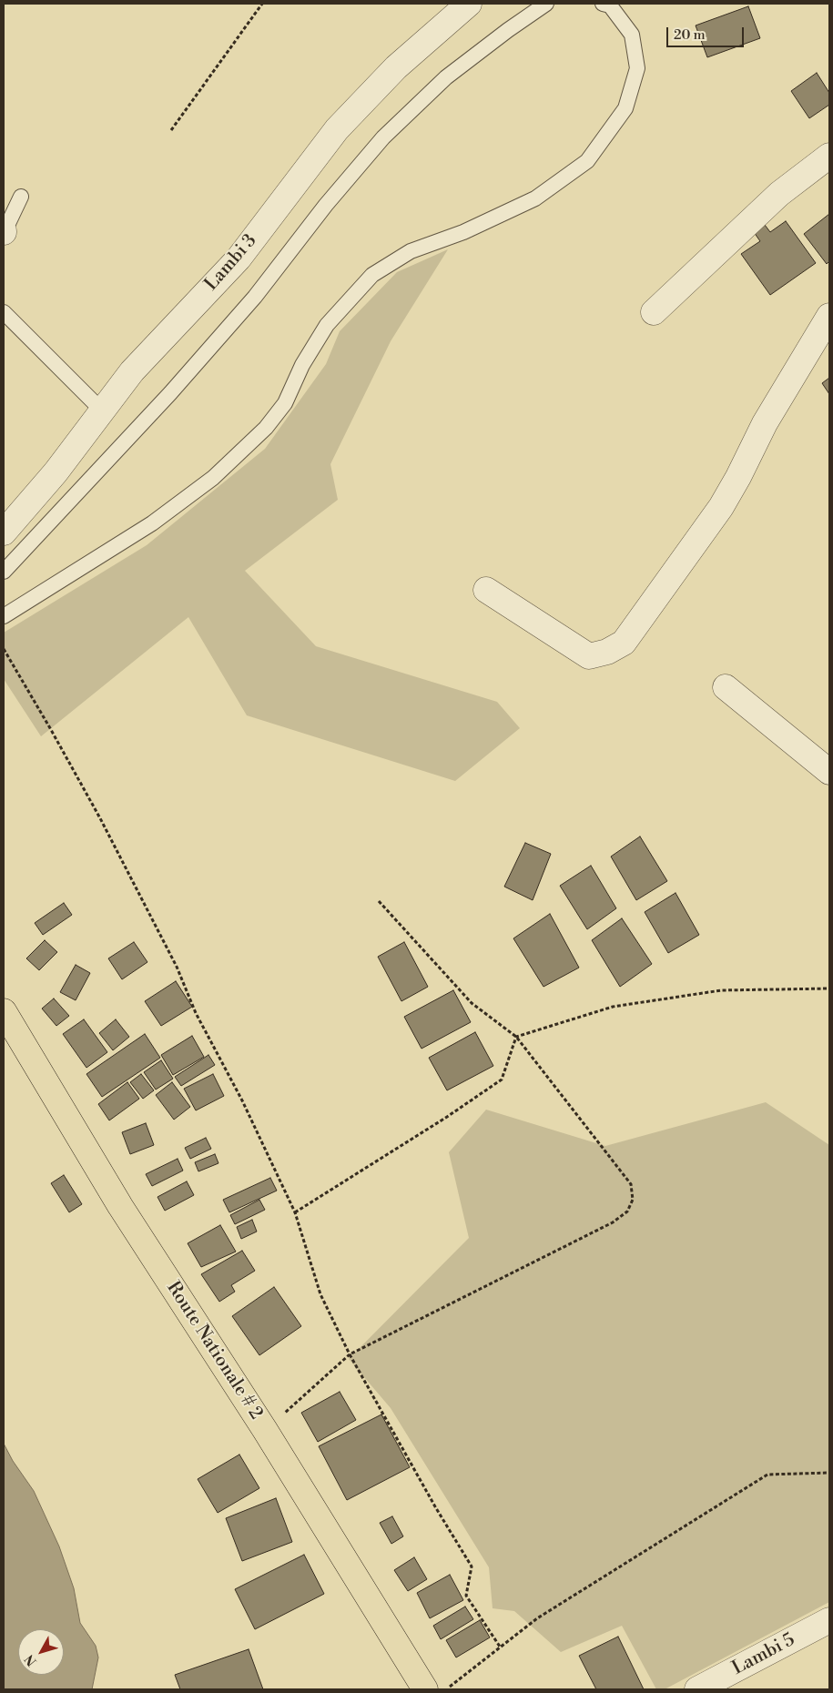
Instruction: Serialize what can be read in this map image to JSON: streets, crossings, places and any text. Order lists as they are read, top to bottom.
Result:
{
  "streets": {
    "main road": ["Route Nationale # 2"],
    "street": ["Lambi 3", "Lambi 5"]
  },
  "scale_bar": "20 m",
  "north": "bottom left"
}
